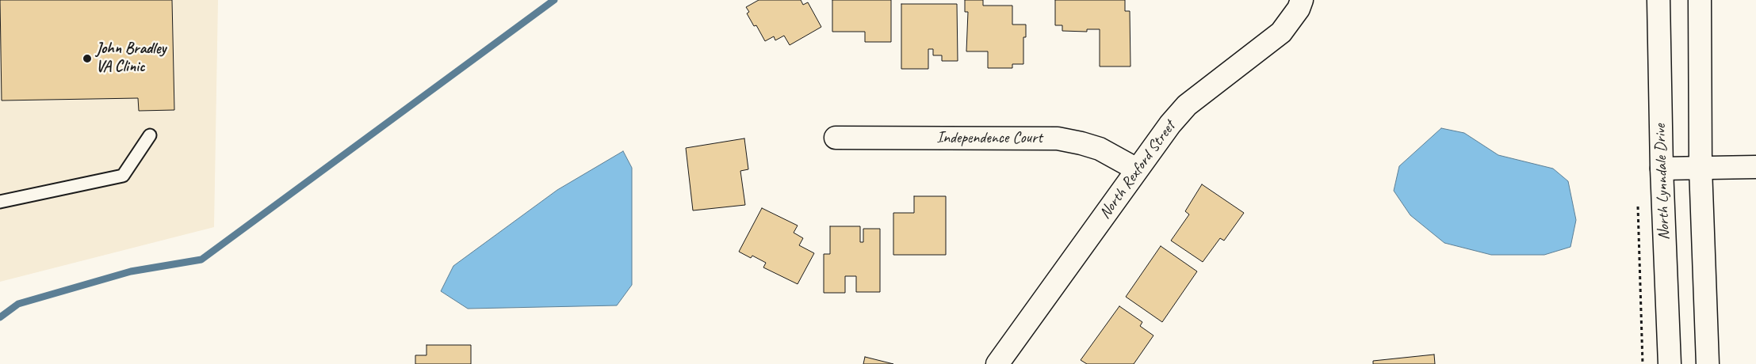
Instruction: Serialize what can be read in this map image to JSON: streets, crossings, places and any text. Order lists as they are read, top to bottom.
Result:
{
  "streets": {
    "street": ["Independence Court", "North Rexford Street", "North Lynndale Drive"]
  },
  "crossings": [
    ["Independence Court", "North Rexford Street"]
  ],
  "places": ["John Bradley VA Clinic"]
}
